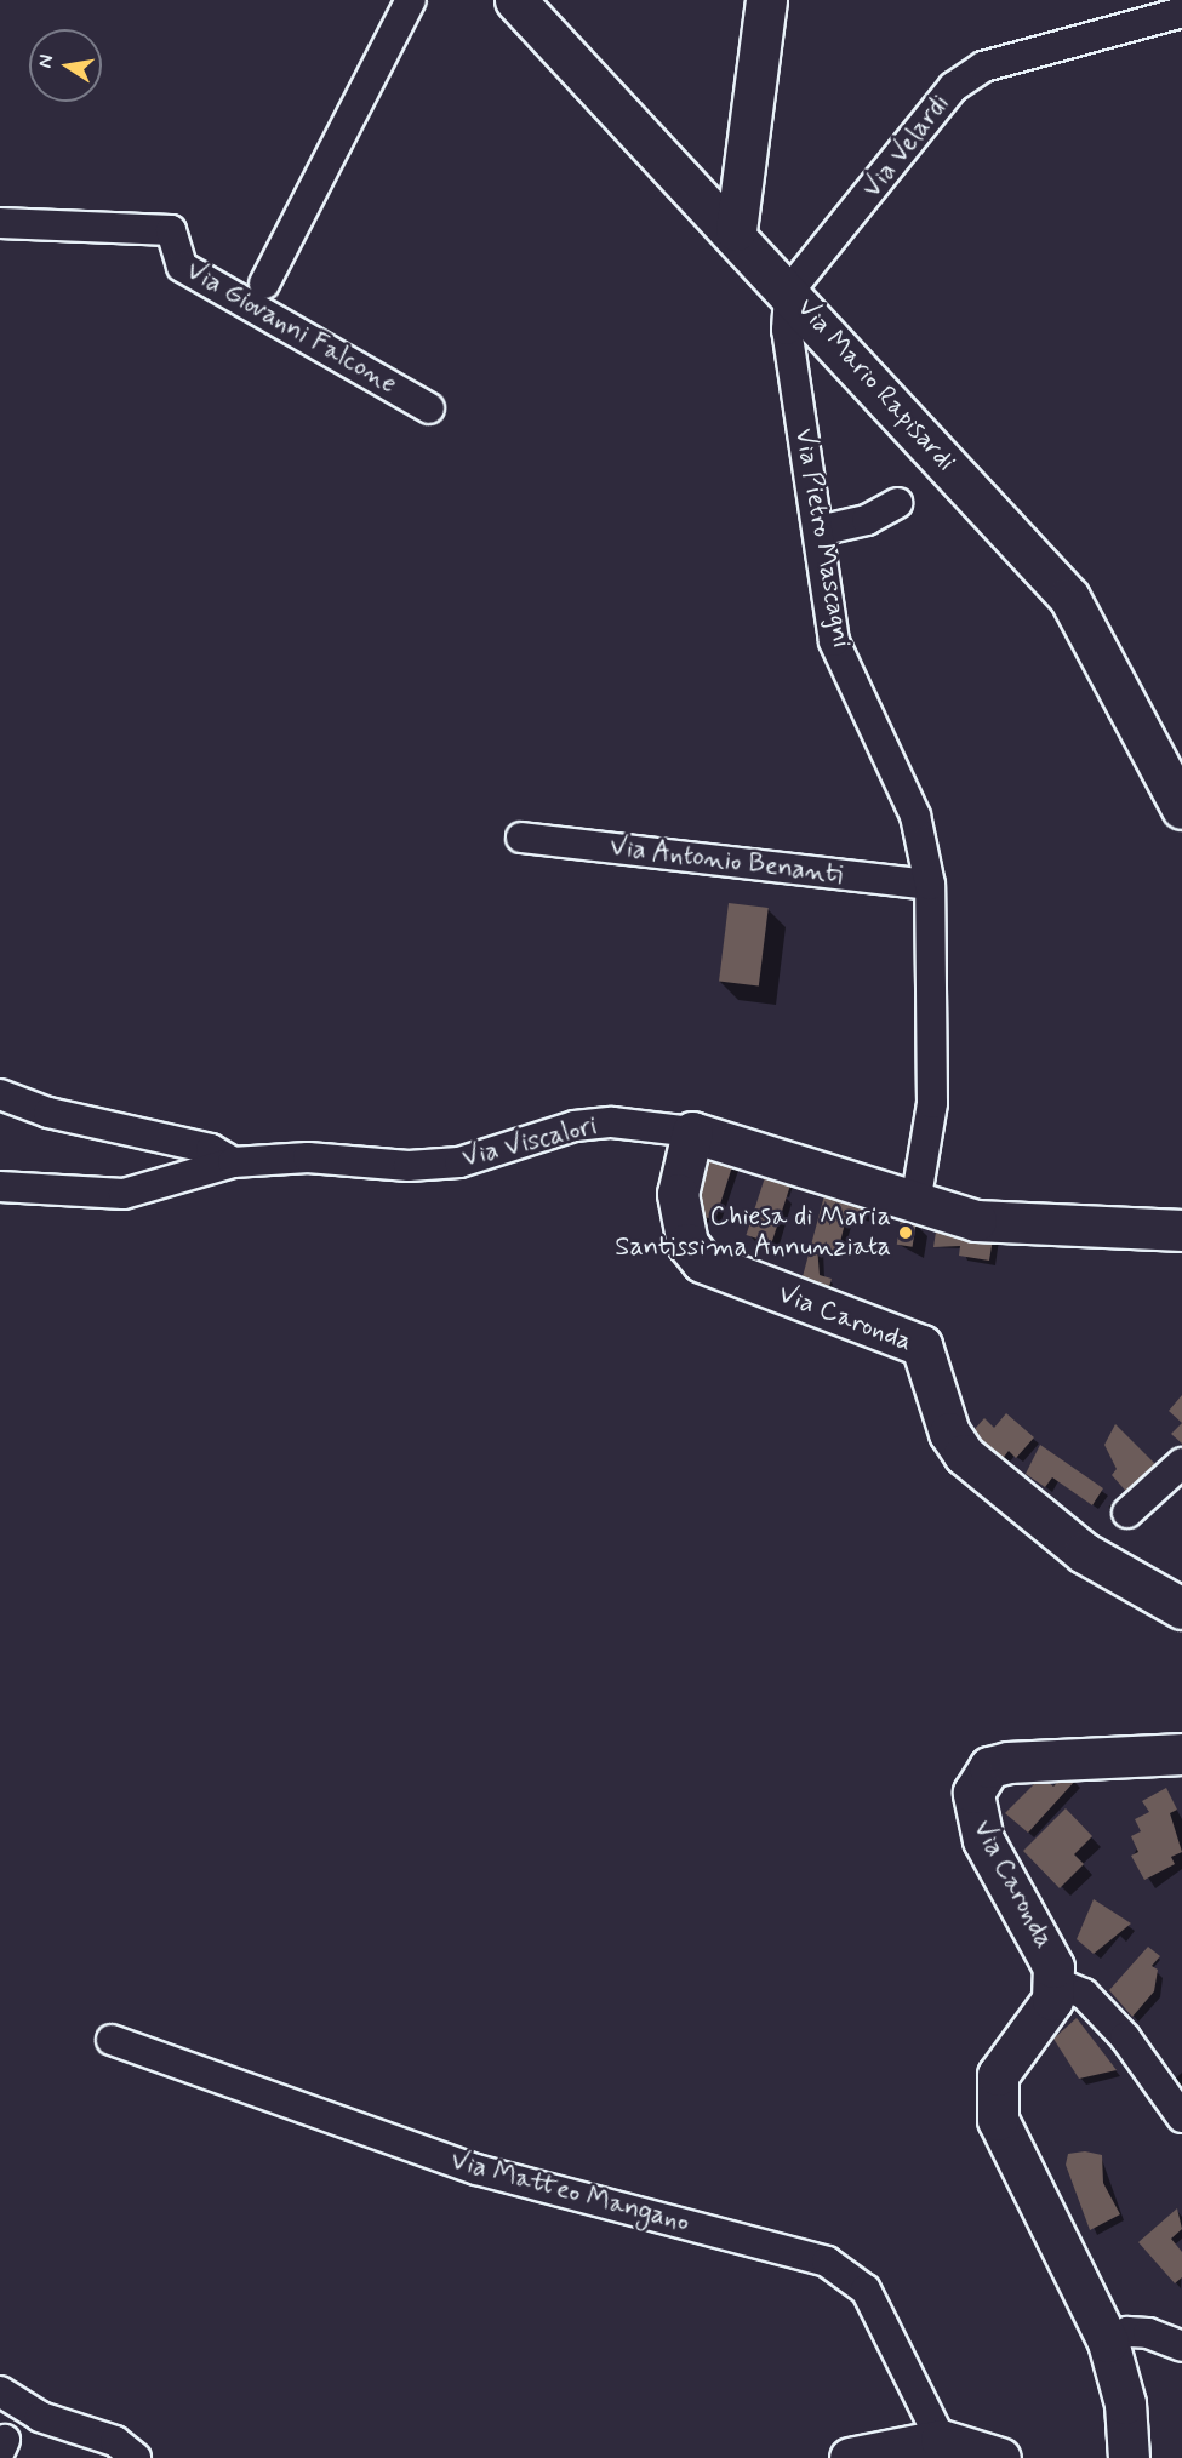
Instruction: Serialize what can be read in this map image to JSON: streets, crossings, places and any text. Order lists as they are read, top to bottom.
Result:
{
  "streets": {
    "street": [
      "Via Velardi",
      "Via Giovanni Falcone",
      "Via Mario Rapisardi",
      "Via Pietro Mascagni",
      "Via Antonio Benanti",
      "Via Viscalori",
      "Via Caronda",
      "Via Matteo Mangano"
    ]
  },
  "crossings": [
    ["Via Velardi", "Via Mario Rapisardi"],
    ["Via Velardi", "Via Pietro Mascagni"],
    ["Via Mario Rapisardi", "Via Pietro Mascagni"],
    ["Via Pietro Mascagni", "Via Antonio Benanti"],
    ["Via Pietro Mascagni", "Via Viscalori"],
    ["Via Viscalori", "Via Caronda"]
  ],
  "places": ["Chiesa di Maria Santissima Annunziata"],
  "north": "left"
}
